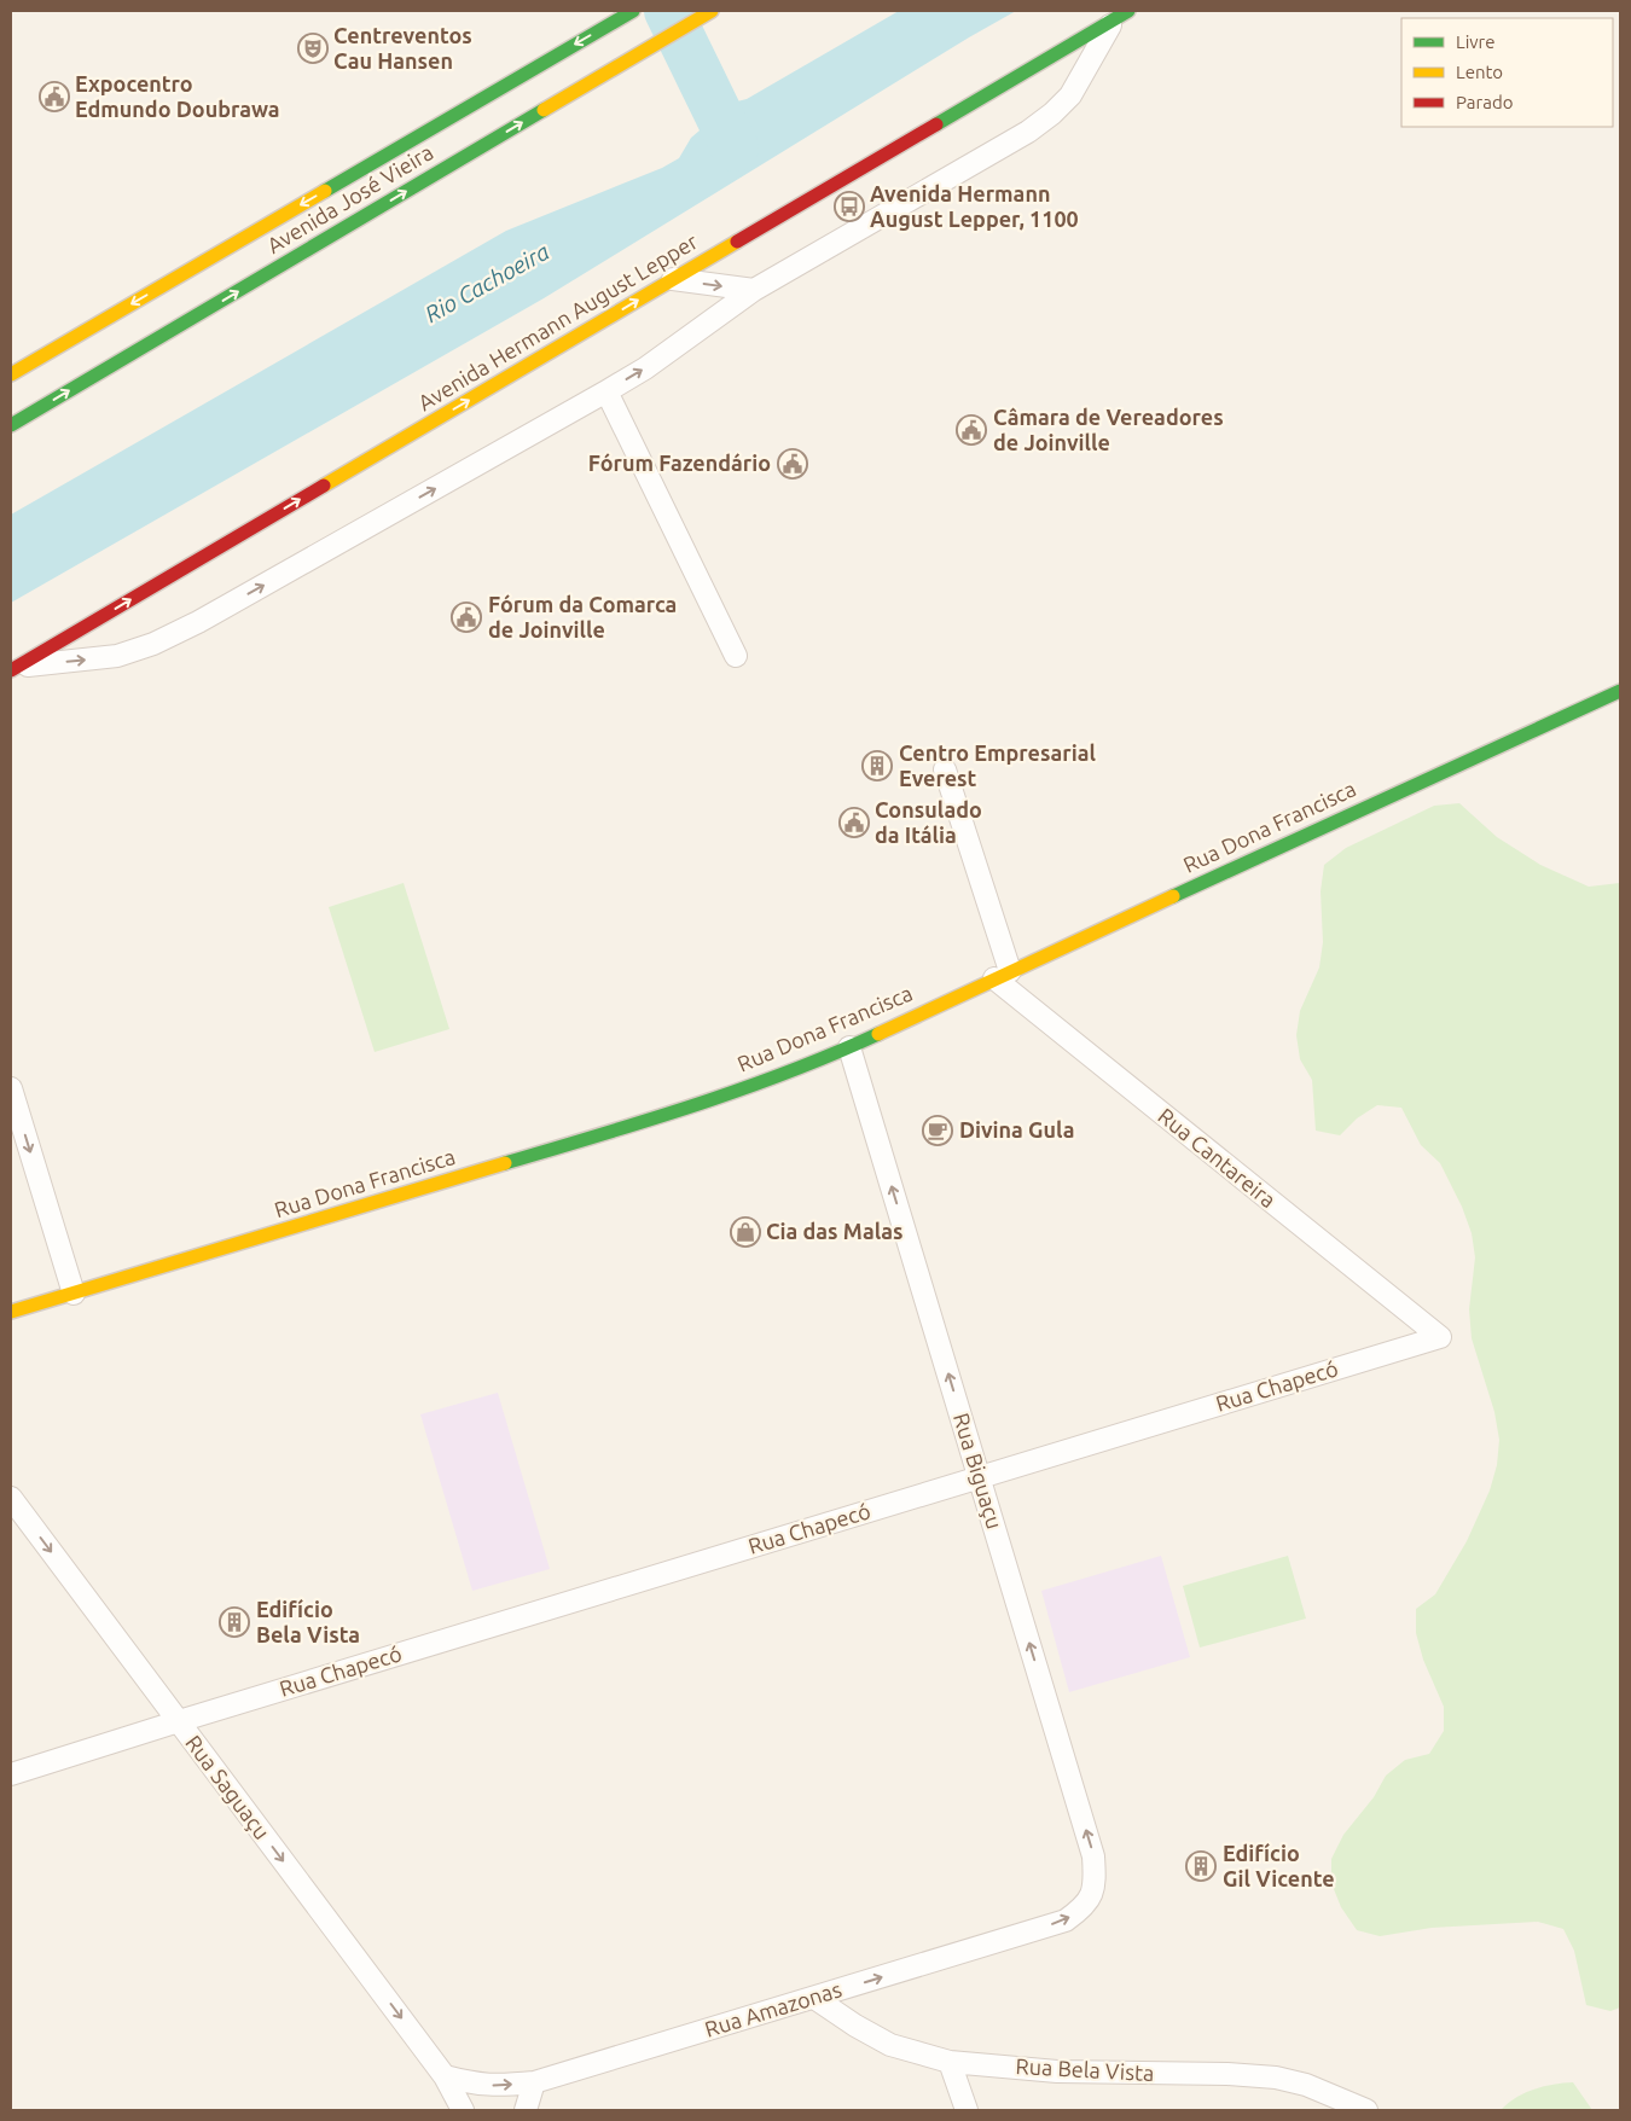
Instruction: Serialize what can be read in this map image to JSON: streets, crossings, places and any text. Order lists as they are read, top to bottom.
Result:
{
  "streets": {
    "main road": ["Avenida José Vieira", "Avenida Hermann August Lepper", "Rua Dona Francisca"],
    "street": [
      "Rua Cantareira",
      "Rua Chapecó",
      "Rua Biguaçu",
      "Rua Saguaçu",
      "Rua Amazonas",
      "Rua Bela Vista"
    ]
  },
  "crossings": [
    ["Rua Dona Francisca", "Rua Cantareira"],
    ["Rua Dona Francisca", "Rua Biguaçu"],
    ["Rua Cantareira", "Rua Chapecó"],
    ["Rua Chapecó", "Rua Biguaçu"],
    ["Rua Chapecó", "Rua Saguaçu"],
    ["Rua Biguaçu", "Rua Amazonas"],
    ["Rua Saguaçu", "Rua Amazonas"],
    ["Rua Amazonas", "Rua Bela Vista"]
  ],
  "one_way": [
    "Avenida Hermann August Lepper",
    "Rua Biguaçu",
    "Rua Saguaçu",
    "Rua Amazonas"
  ],
  "water": ["Rio Cachoeira"],
  "places": {
    "theatre": ["Centreventos Cau Hansen"],
    "public building": [
      "Expocentro Edmundo Doubrawa",
      "Câmara de Vereadores de Joinville",
      "Fórum Fazendário",
      "Fórum da Comarca de Joinville",
      "Consulado da Itália"
    ],
    "bus stop": ["Avenida Hermann August Lepper, 1100"],
    "building": ["Centro Empresarial Everest", "Edifício Bela Vista", "Edifício Gil Vicente"],
    "cafe": ["Divina Gula"],
    "shop": ["Cia das Malas"]
  },
  "legend": ["Livre", "Lento", "Parado"]
}
